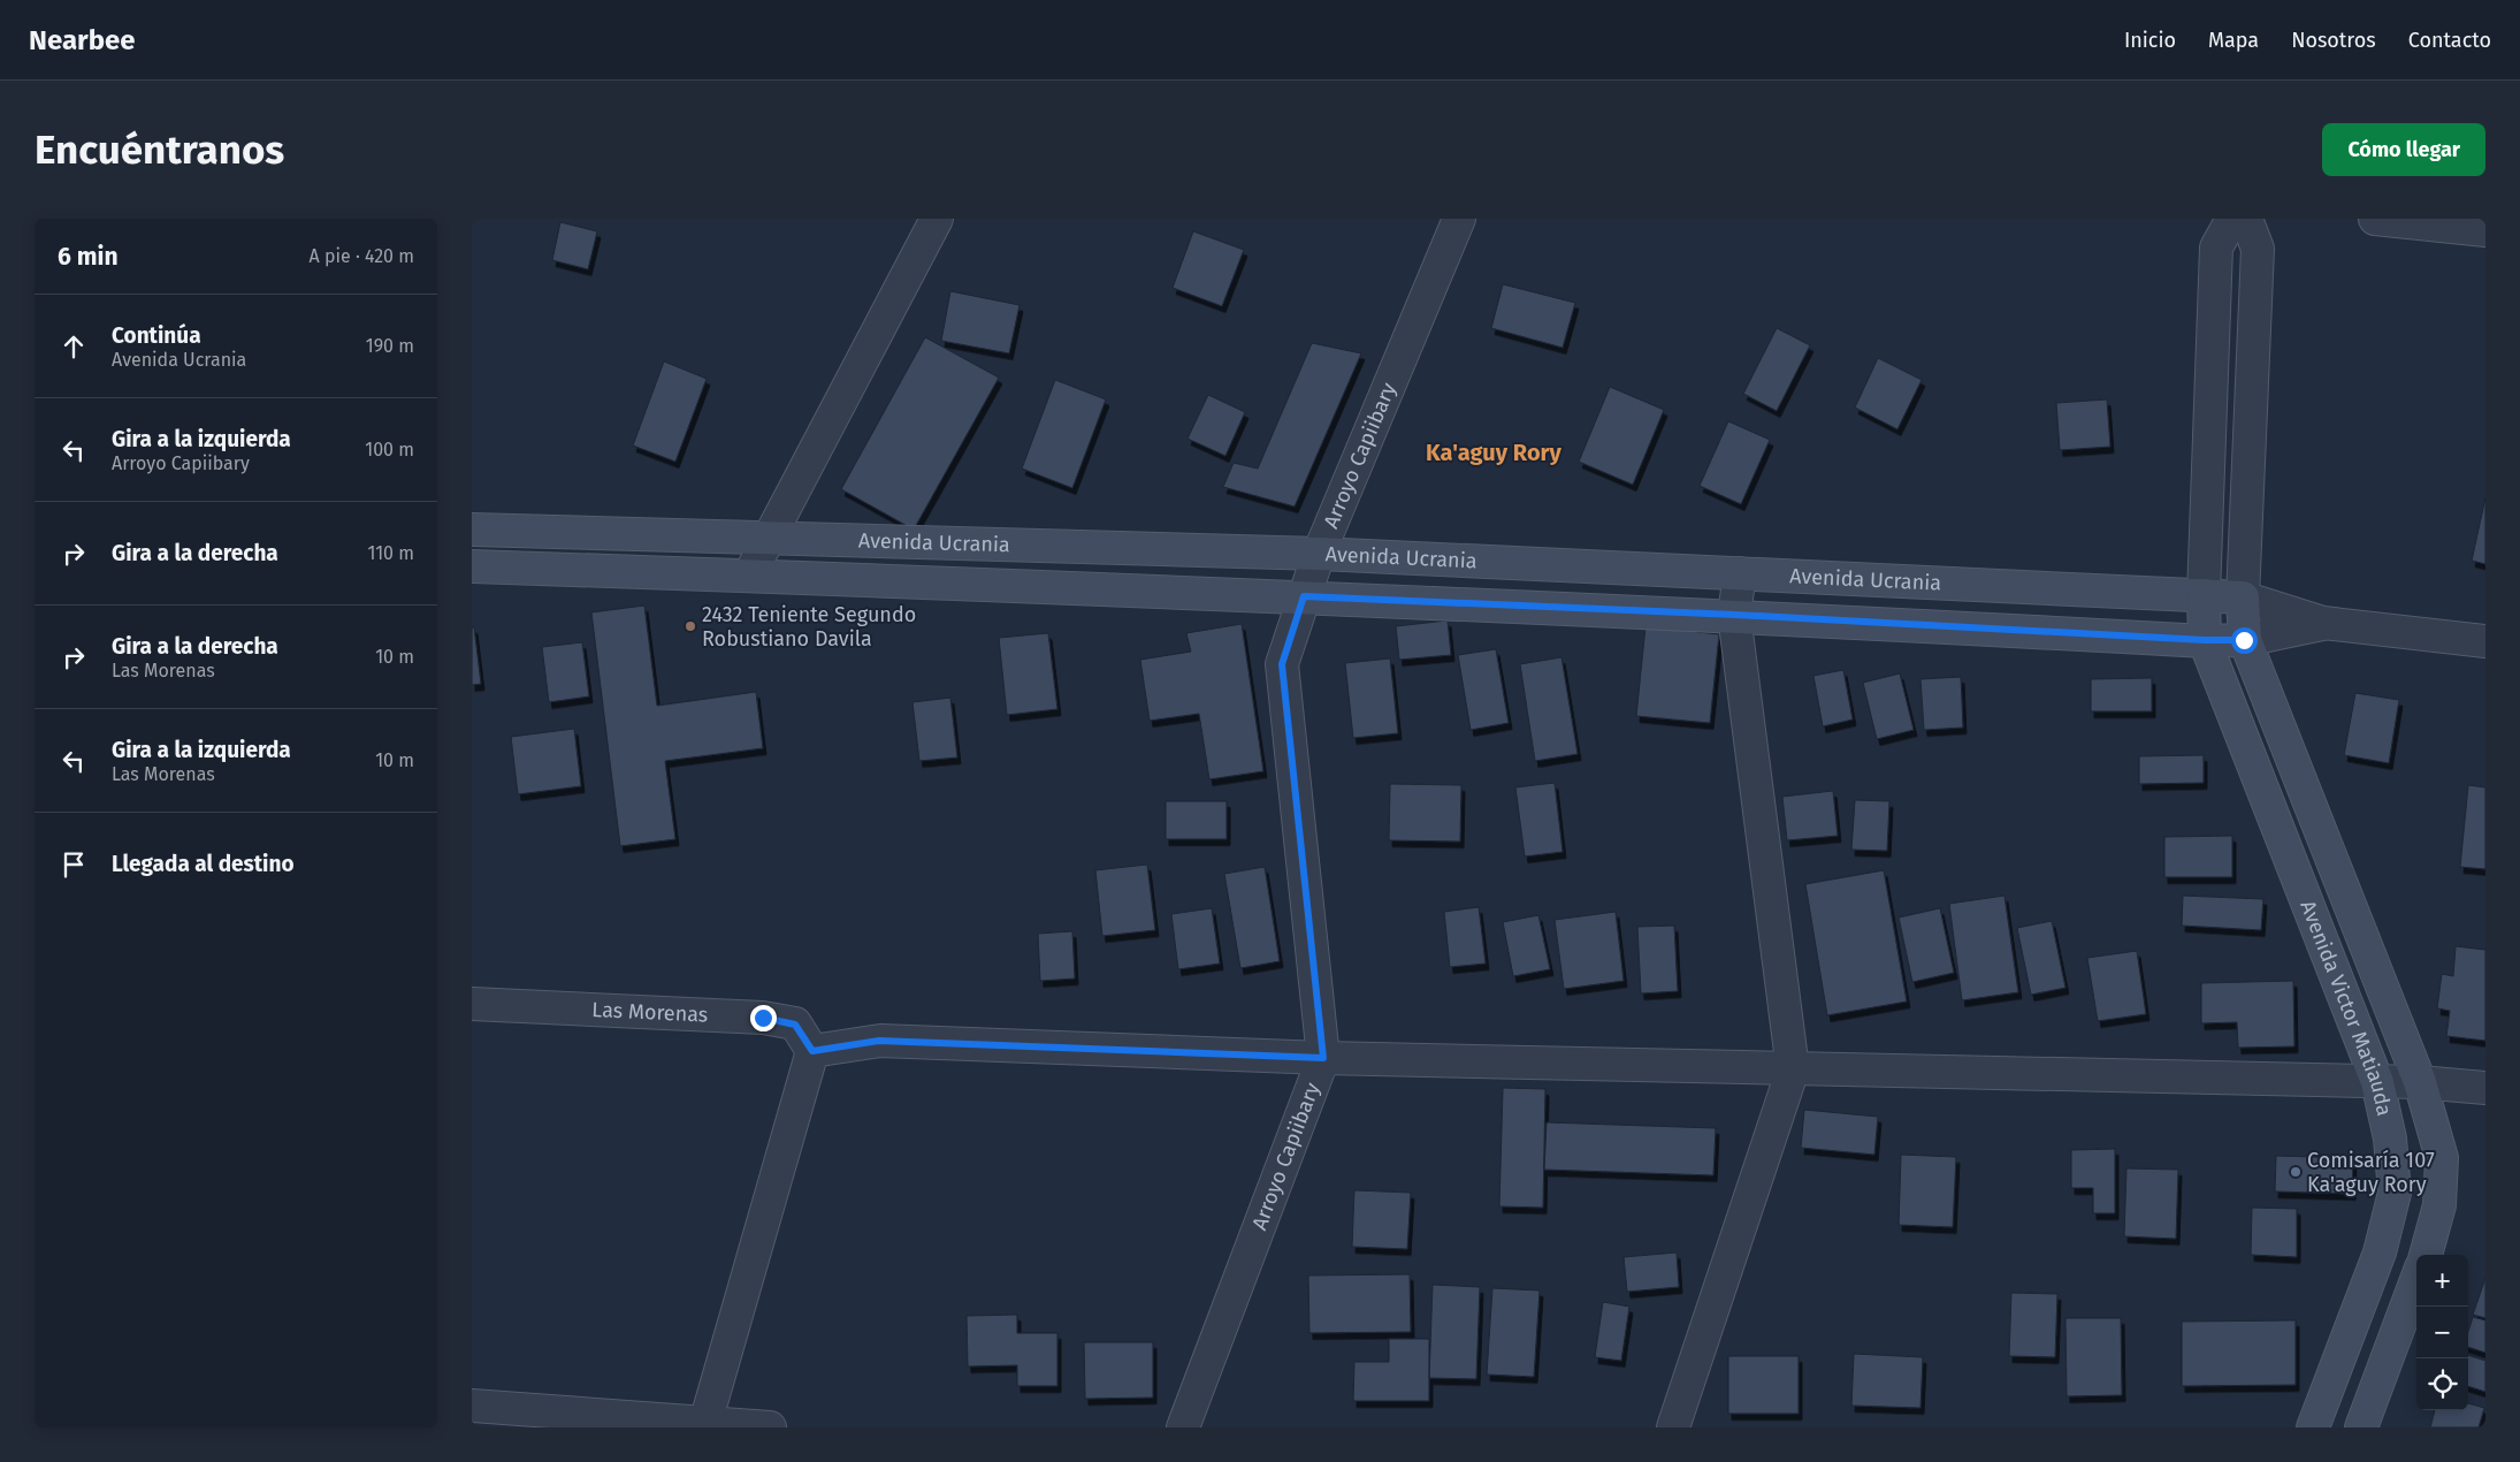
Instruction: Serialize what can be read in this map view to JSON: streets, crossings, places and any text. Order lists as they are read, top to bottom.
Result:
{
  "streets": {
    "main road": ["Avenida Ucrania", "Avenida Victor Matiauda"],
    "street": ["Arroyo Capiibary", "Las Morenas"]
  },
  "crossings": [
    ["Arroyo Capiibary", "Avenida Ucrania"],
    ["Avenida Ucrania", "Avenida Victor Matiauda"]
  ],
  "districts": ["Ka'aguy Rory"],
  "places": ["2432 Teniente Segundo Robustiano Davila", "Comisaría 107 Ka'aguy Rory"],
  "page": {
    "header": "Nearbee",
    "nav": [
      "Inicio",
      "Mapa",
      "Nosotros",
      "Contacto"
    ],
    "buttons": "Cómo llegar",
    "title": "Encuéntranos",
    "heading": ["6 min", "A pie · 420 m"],
    "list": [
      ["Continúa", "Avenida Ucrania", "190 m"],
      ["Gira a la izquierda", "Arroyo Capiibary", "100 m"],
      ["Gira a la derecha", "110 m"],
      ["Gira a la derecha", "Las Morenas", "10 m"],
      ["Gira a la izquierda", "Las Morenas", "10 m"],
      "Llegada al destino"
    ],
    "map_buttons": ["+", "−"]
  }
}
